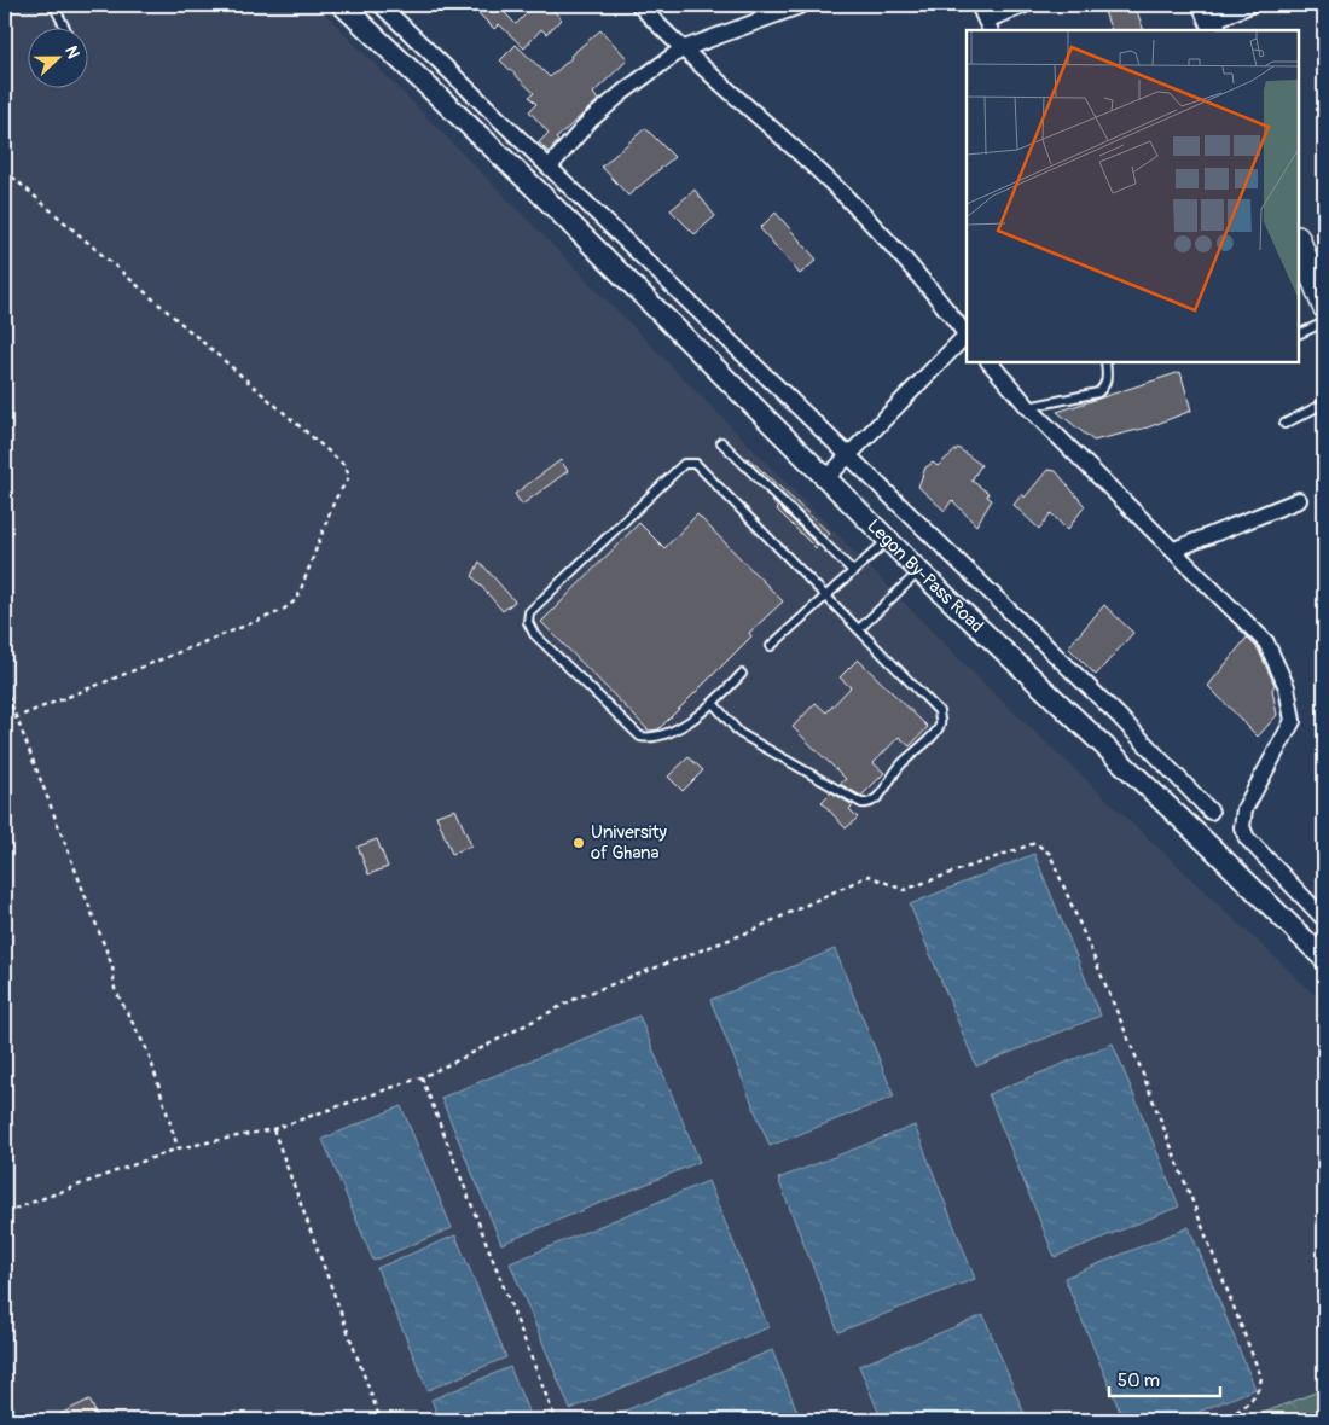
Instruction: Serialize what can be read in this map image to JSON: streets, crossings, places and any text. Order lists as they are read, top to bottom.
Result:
{
  "streets": {
    "street": ["Legon By-Pass Road"]
  },
  "places": ["University of Ghana"],
  "scale_bar": "50 m",
  "north": "right"
}
